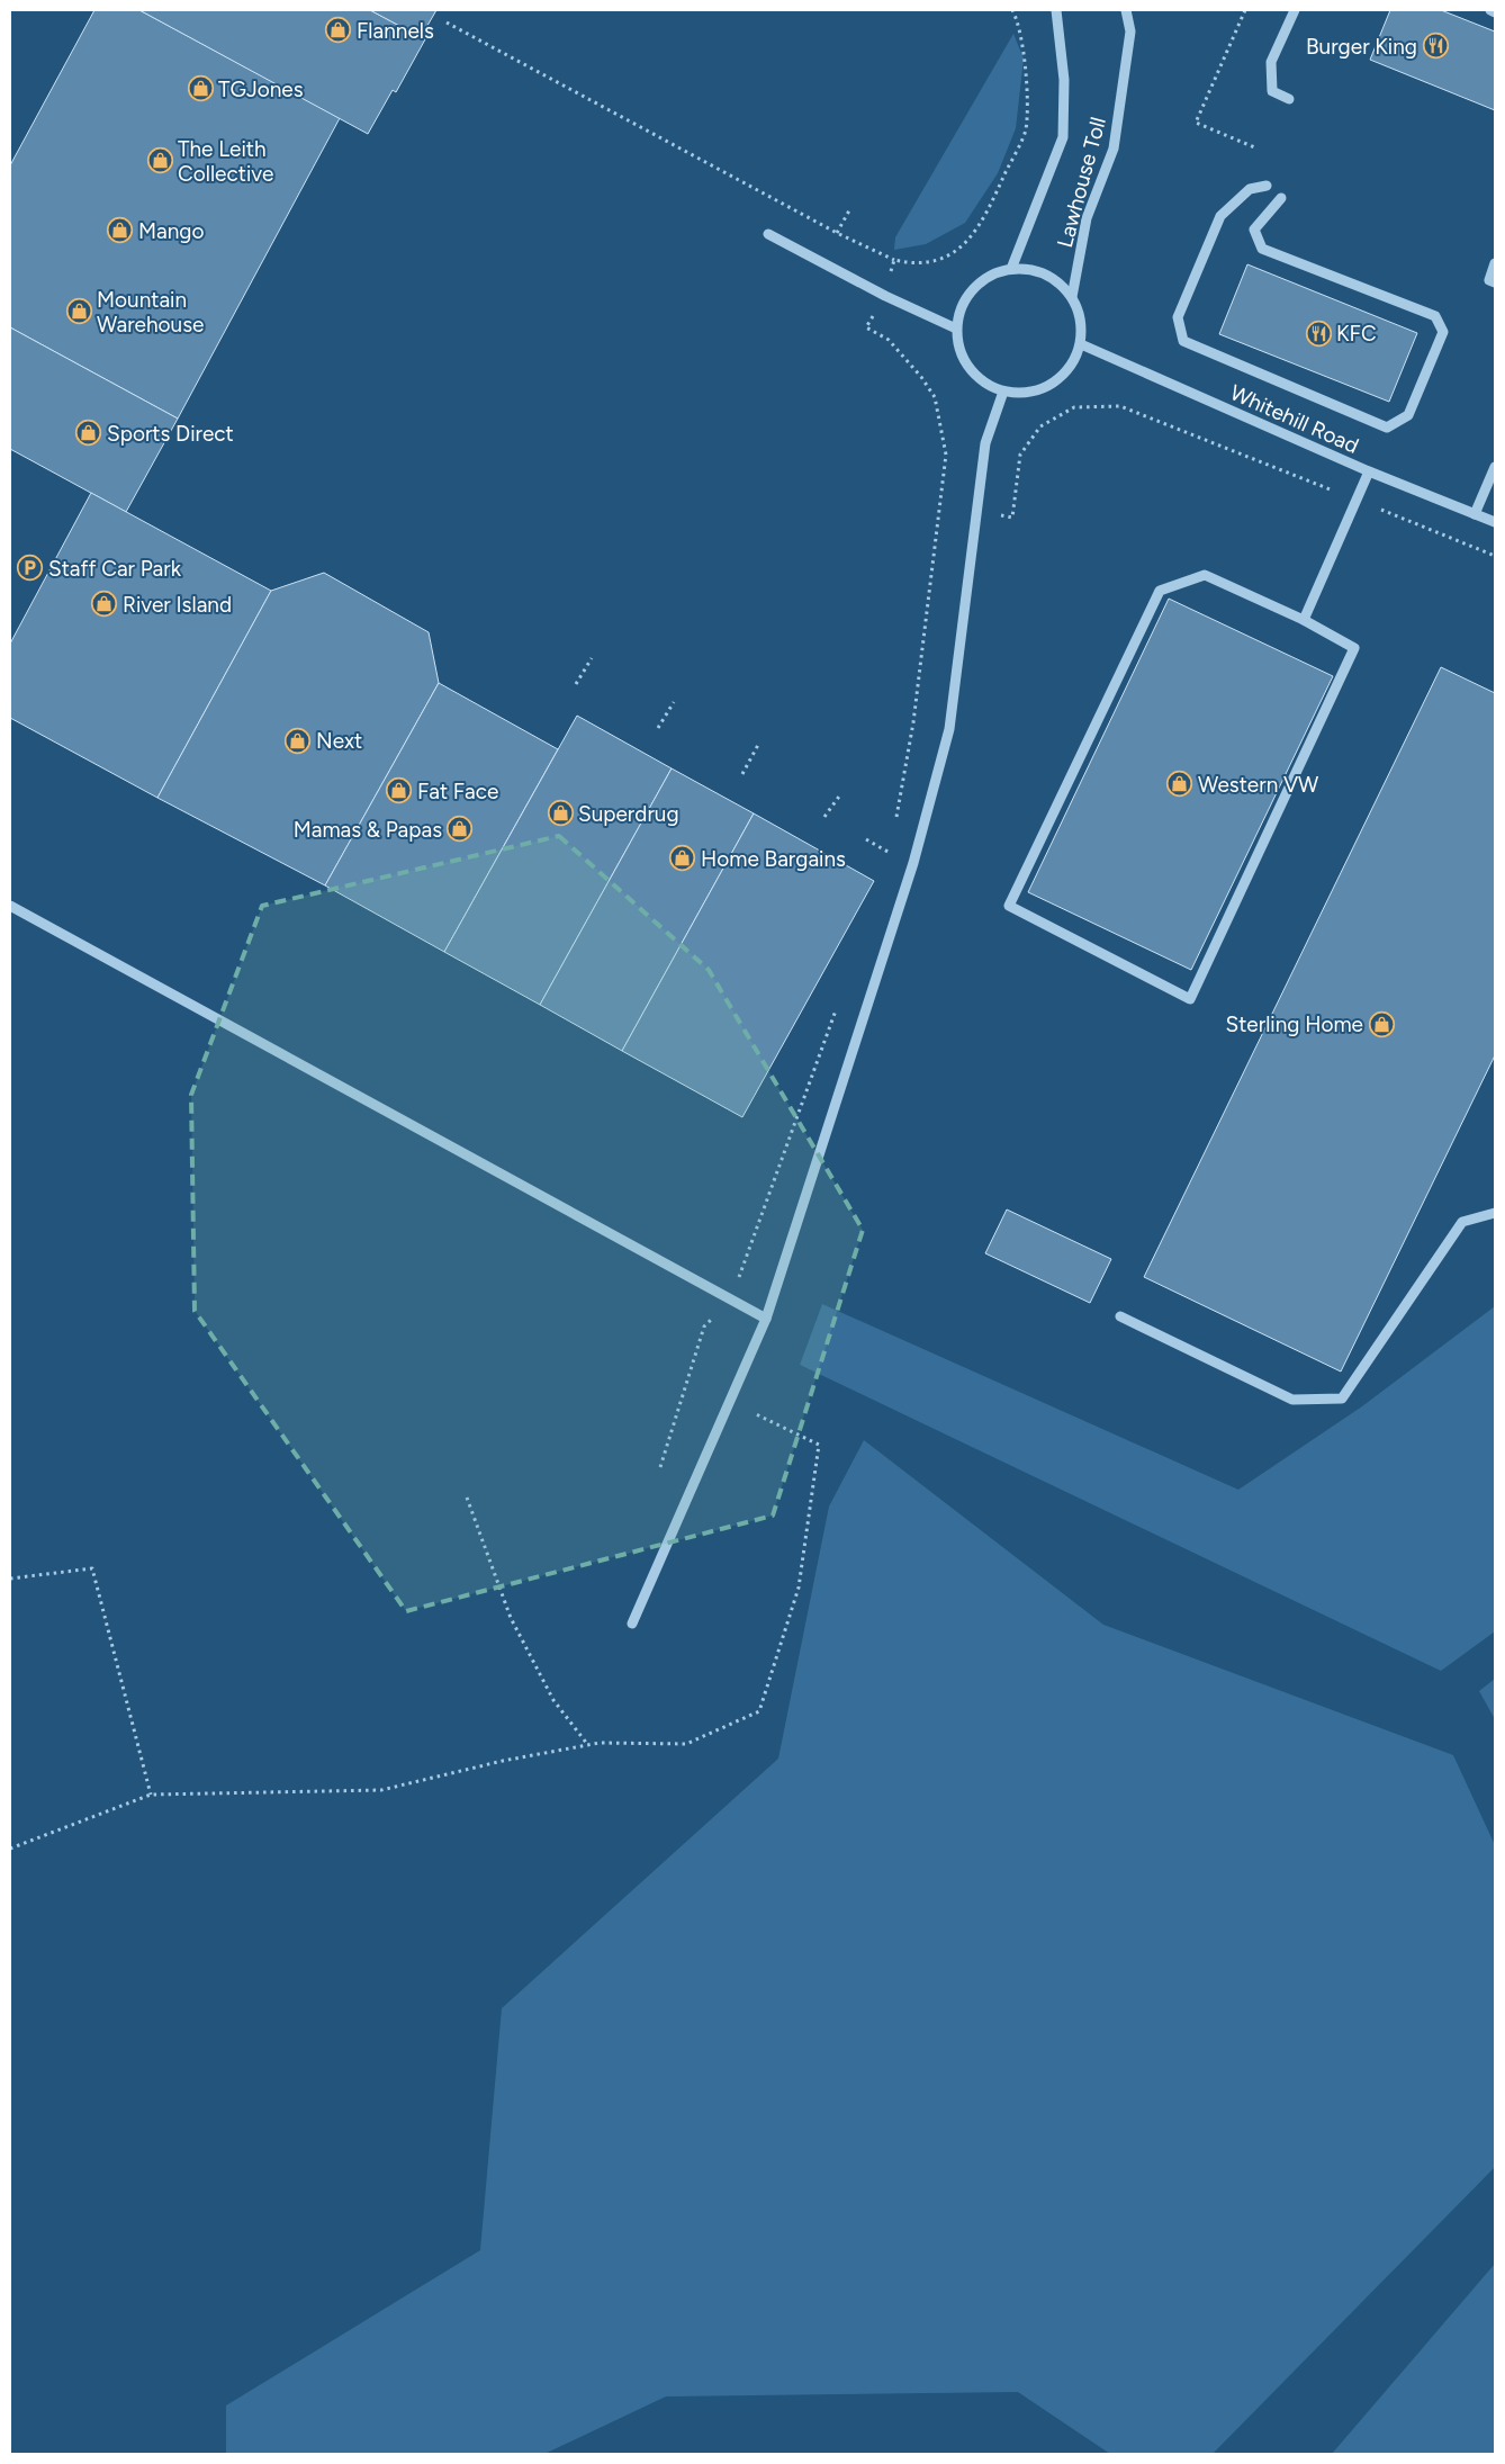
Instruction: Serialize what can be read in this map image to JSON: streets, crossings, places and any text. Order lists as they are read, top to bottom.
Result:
{
  "streets": {
    "street": ["Lawhouse Toll", "Whitehill Road"]
  },
  "crossings": [
    ["Lawhouse Toll", "Whitehill Road"]
  ],
  "places": {
    "shop": [
      "Flannels",
      "TGJones",
      "The Leith Collective",
      "Mango",
      "Mountain Warehouse",
      "Sports Direct",
      "River Island",
      "Next",
      "Western VW",
      "Fat Face",
      "Superdrug",
      "Mamas & Papas",
      "Home Bargains",
      "Sterling Home"
    ],
    "restaurant": ["Burger King", "KFC"],
    "parking": ["Staff Car Park"]
  }
}
